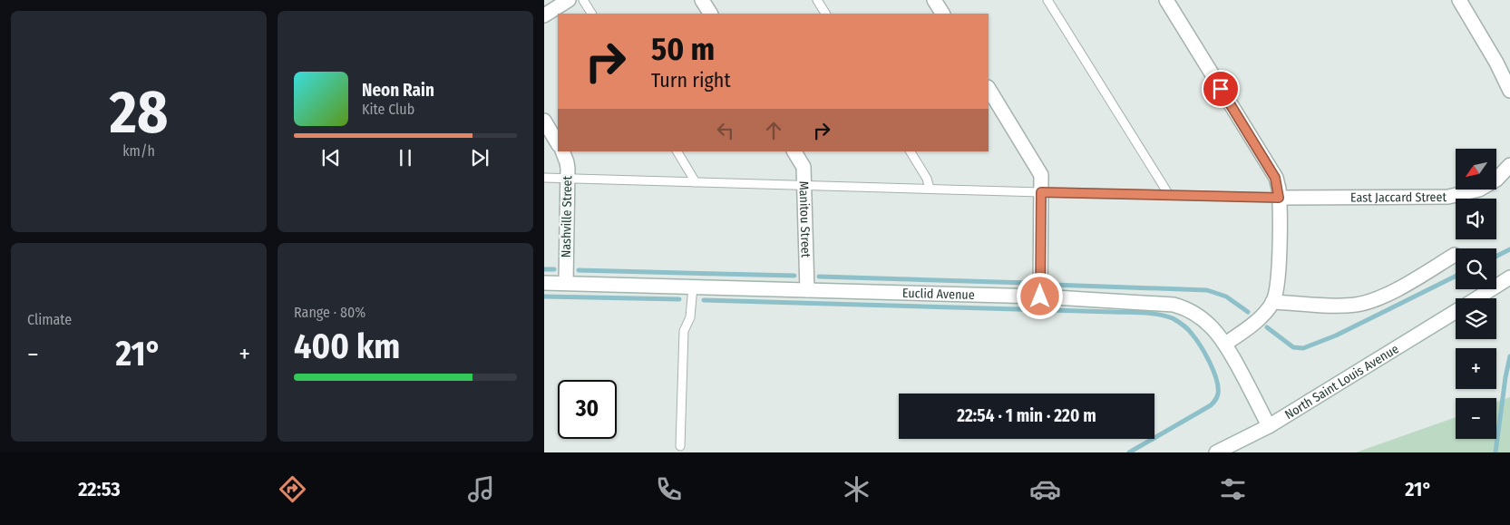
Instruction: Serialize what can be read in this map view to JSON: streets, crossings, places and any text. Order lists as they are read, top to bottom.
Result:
{
  "streets": {
    "street": [
      "East Jaccard Street",
      "Nashville Street",
      "Manitou Street",
      "Euclid Avenue",
      "North Saint Louis Avenue"
    ]
  },
  "crossings": [
    ["Nashville Street", "Euclid Avenue"],
    ["Manitou Street", "Euclid Avenue"],
    ["Euclid Avenue", "North Saint Louis Avenue"]
  ],
  "north": "bottom left",
  "page": {
    "tile": [
      ["28", "km/h"],
      "Climate",
      ["Range · 80%", "400 km"]
    ],
    "turn": ["50 m", "Turn right"],
    "song": ["Neon Rain", "Kite Club"],
    "map_buttons": ["+", "−"],
    "heat": ["−", "21°", "+"],
    "limit": "30",
    "trip": "22:54 · 1 min · 220 m",
    "tabs": ["22:53", "21°"]
  }
}
